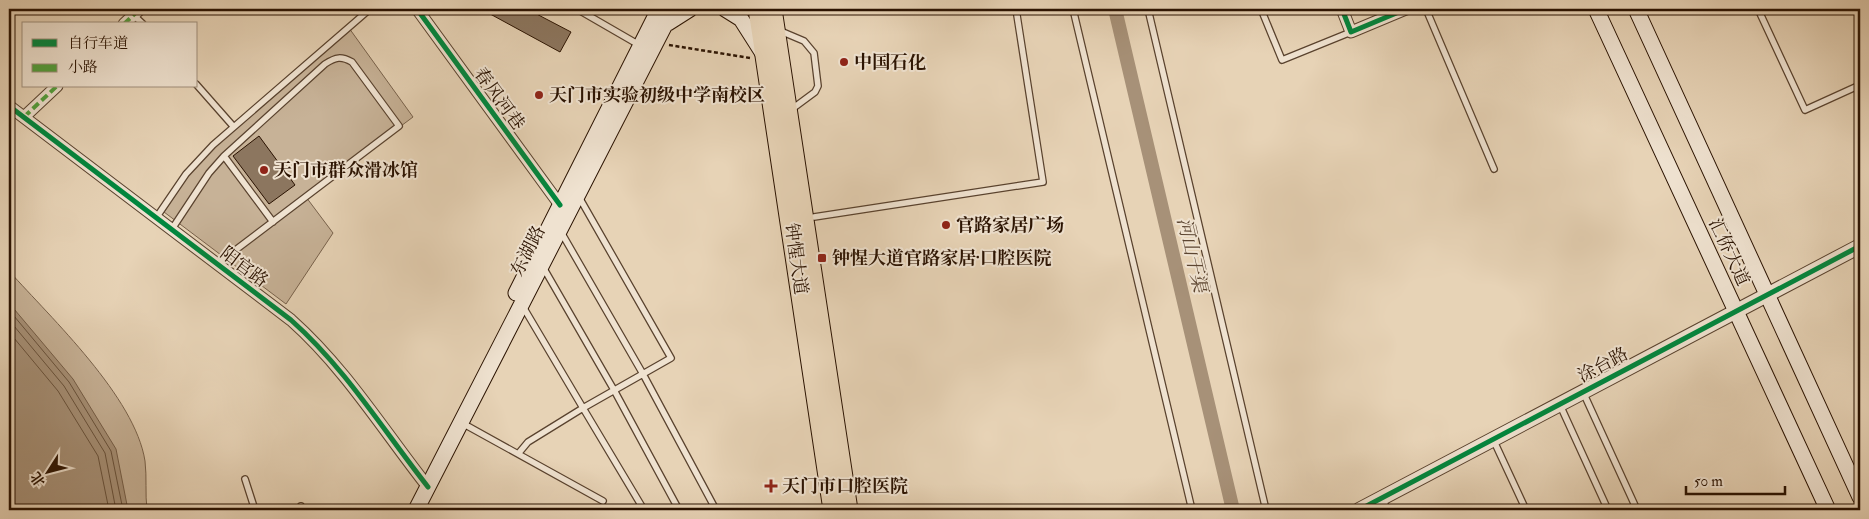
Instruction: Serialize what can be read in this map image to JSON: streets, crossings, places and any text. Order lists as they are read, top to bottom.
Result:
{
  "streets": {
    "highway": ["钟惺大道"],
    "main road": ["东湖路", "汇侨大道"],
    "street": ["春风河巷", "阳官路", "涂台路"]
  },
  "crossings": [
    ["春风河巷", "东湖路"],
    ["东湖路", "阳官路"],
    ["汇侨大道", "涂台路"]
  ],
  "water": ["河山干渠"],
  "places": {
    "other": [
      "中国石化",
      "天门市实验初级中学南校区",
      "天门市群众滑冰馆",
      "官路家居广场"
    ],
    "transit": ["钟惺大道官路家居·口腔医院"],
    "health": ["天门市口腔医院"]
  },
  "legend": ["自行车道", "小路"],
  "scale_bar": "50 m",
  "north": "bottom left"
}
